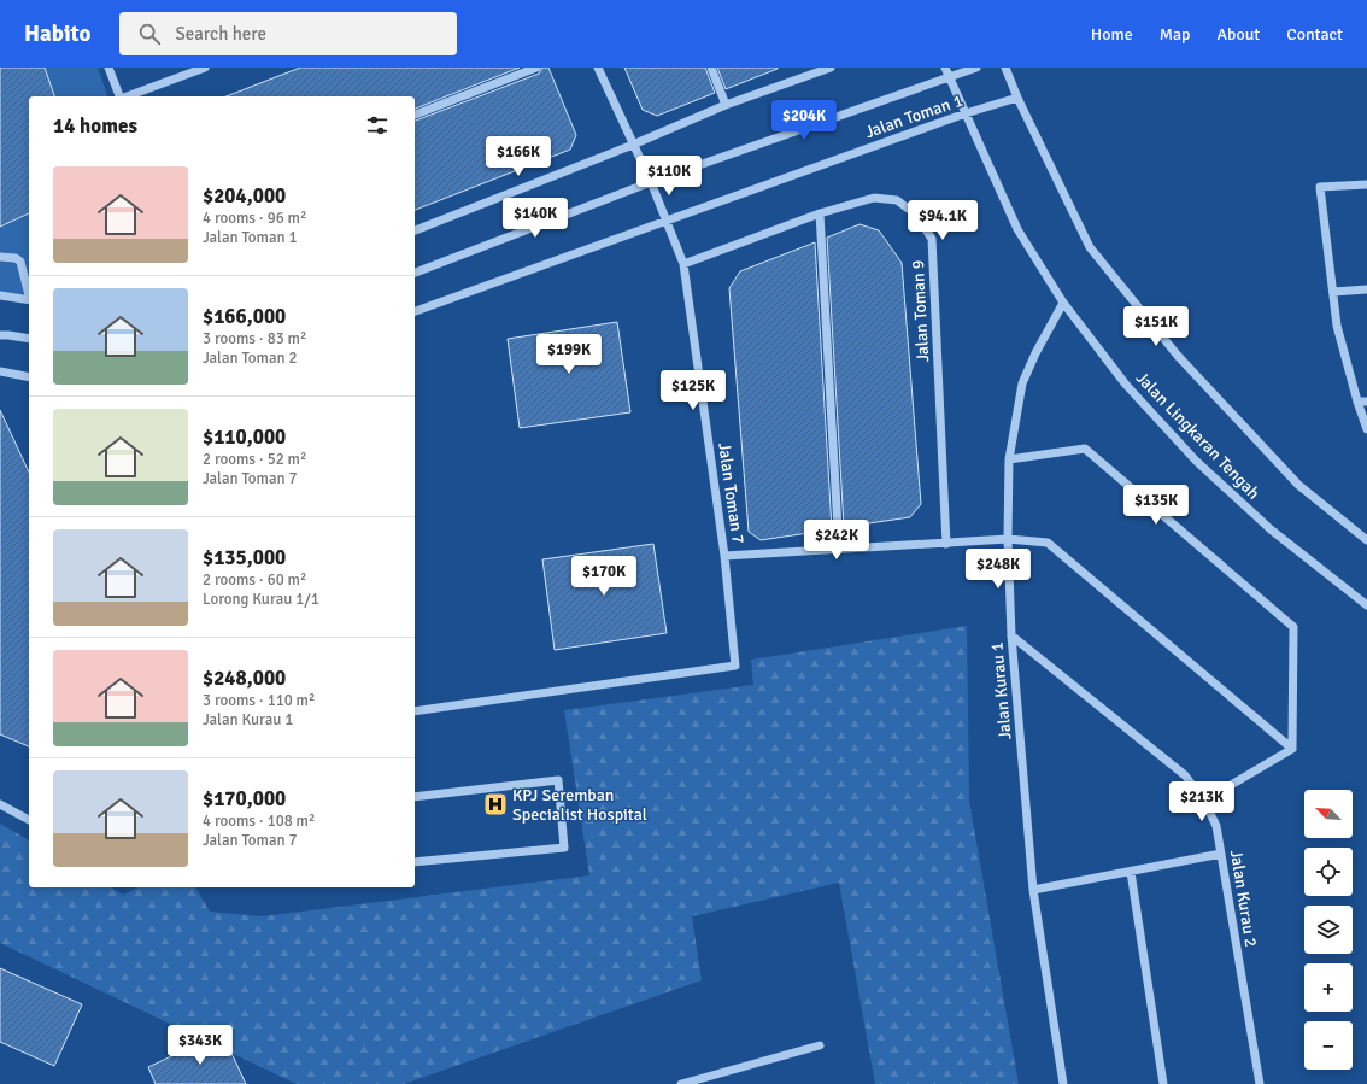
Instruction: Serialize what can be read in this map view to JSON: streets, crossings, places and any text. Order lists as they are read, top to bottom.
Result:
{
  "streets": {
    "street": [
      "Jalan Toman 1",
      "Jalan Toman 9",
      "Jalan Lingkaran Tengah",
      "Jalan Toman 7",
      "Jalan Kurau 1",
      "Jalan Kurau 2"
    ]
  },
  "crossings": [
    ["Jalan Toman 1", "Jalan Lingkaran Tengah"],
    ["Jalan Toman 1", "Jalan Toman 7"],
    ["Jalan Toman 9", "Jalan Toman 7"],
    ["Jalan Lingkaran Tengah", "Jalan Kurau 1"],
    ["Jalan Kurau 1", "Jalan Kurau 2"]
  ],
  "places": {
    "hospital": ["KPJ Seremban Specialist Hospital"]
  },
  "north": "top left",
  "page": {
    "header": "Habito",
    "search": "Search here",
    "nav": [
      "Home",
      "Map",
      "About",
      "Contact"
    ],
    "heading": "14 homes",
    "price": [
      "$204K",
      "$166K",
      "$110K",
      "$140K",
      "$94.1K",
      "$151K",
      "$199K",
      "$125K",
      "$135K",
      "$242K",
      "$248K",
      "$170K",
      "$213K",
      "$343K"
    ],
    "list": [
      {
        "name": "$204,000",
        "note": "4 rooms · 96 m² · Jalan Toman 1"
      },
      {
        "name": "$166,000",
        "note": "3 rooms · 83 m² · Jalan Toman 2"
      },
      {
        "name": "$110,000",
        "note": "2 rooms · 52 m² · Jalan Toman 7"
      },
      {
        "name": "$135,000",
        "note": "2 rooms · 60 m² · Lorong Kurau 1/1"
      },
      {
        "name": "$248,000",
        "note": "3 rooms · 110 m² · Jalan Kurau 1"
      },
      {
        "name": "$170,000",
        "note": "4 rooms · 108 m² · Jalan Toman 7"
      }
    ],
    "map_buttons": ["+", "−"]
  }
}
